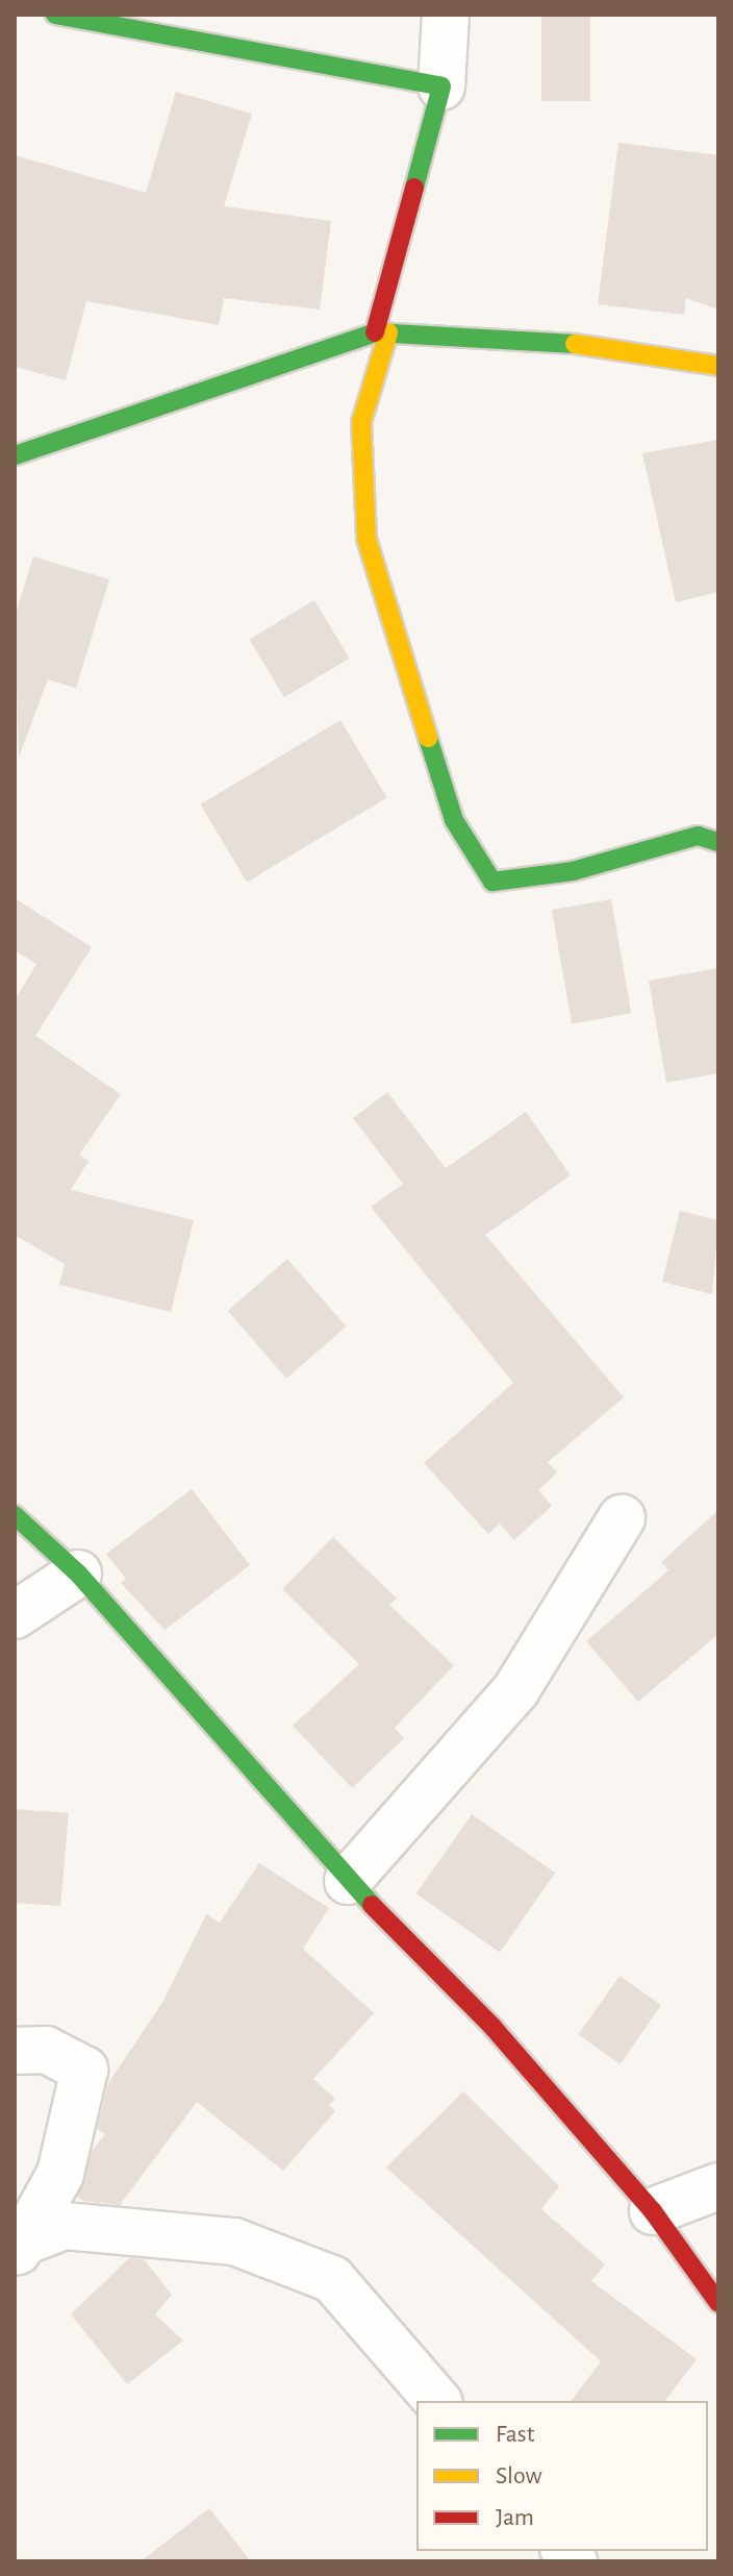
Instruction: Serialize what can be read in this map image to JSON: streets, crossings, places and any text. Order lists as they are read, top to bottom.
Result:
{
  "legend": ["Fast", "Slow", "Jam"]
}
